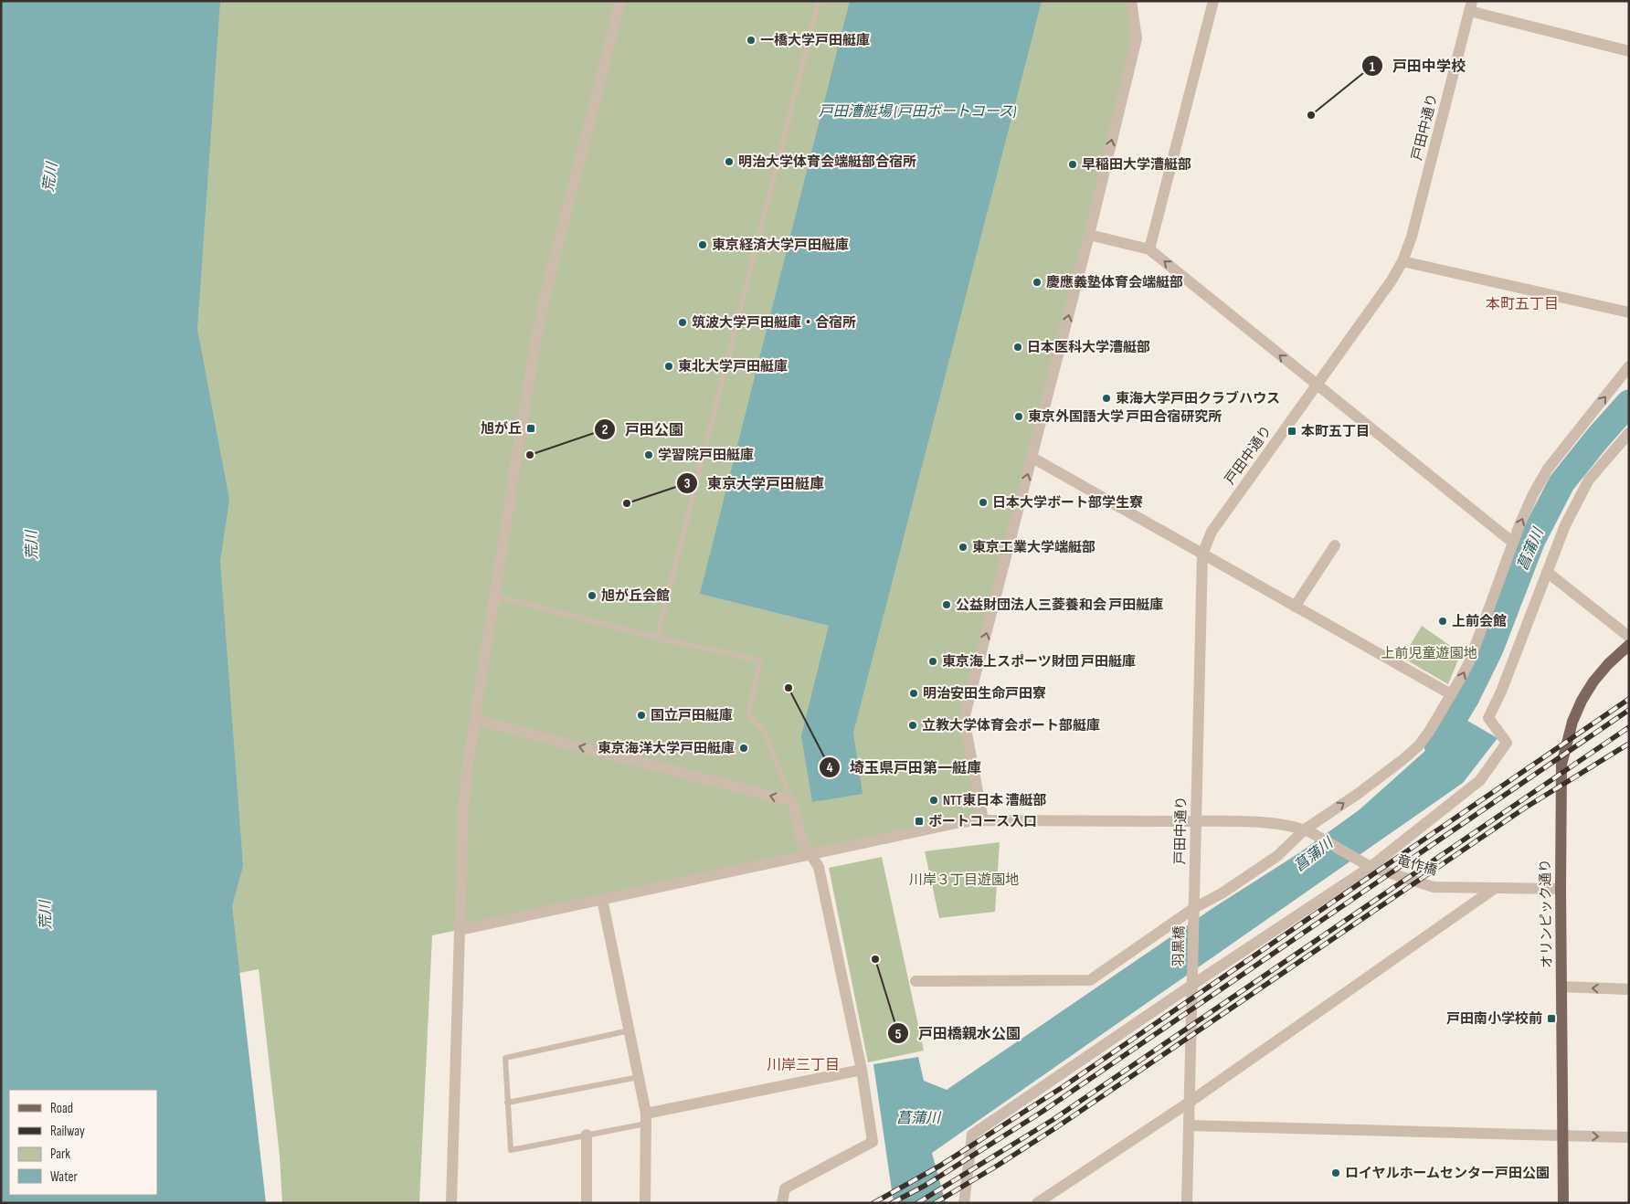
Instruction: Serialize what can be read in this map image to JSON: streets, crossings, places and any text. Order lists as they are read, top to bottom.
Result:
{
  "streets": {
    "main road": ["オリンピック通り"],
    "street": ["戸田中通り", "竜作橋", "羽黒橋"]
  },
  "crossings": [
    ["戸田中通り", "竜作橋"],
    ["戸田中通り", "羽黒橋"],
    ["竜作橋", "オリンピック通り"]
  ],
  "districts": ["本町五丁目", "川岸三丁目"],
  "water": ["戸田漕艇場 (戸田ボートコース)", "荒川", "菖蒲川"],
  "parks": ["上前児童遊園地", "川岸３丁目遊園地"],
  "places": {
    "other": [
      "一橋大学戸田艇庫",
      "戸田中学校",
      "明治大学体育会端艇部合宿所",
      "早稲田大学漕艇部",
      "東京経済大学戸田艇庫",
      "慶應義塾体育会端艇部",
      "筑波大学戸田艇庫・合宿所",
      "日本医科大学漕艇部",
      "東北大学戸田艇庫",
      "東海大学戸田クラブハウス",
      "東京外国語大学 戸田合宿研究所",
      "戸田公園",
      "学習院戸田艇庫",
      "日本大学ボート部学生寮",
      "東京大学戸田艇庫",
      "東京工業大学端艇部",
      "旭が丘会館",
      "公益財団法人三菱養和会 戸田艇庫",
      "上前会館",
      "東京海上スポーツ財団 戸田艇庫",
      "埼玉県戸田第一艇庫",
      "明治安田生命戸田寮",
      "国立戸田艇庫",
      "立教大学体育会ボート部艇庫",
      "東京海洋大学戸田艇庫",
      "NTT東日本 漕艇部",
      "戸田橋親水公園",
      "ロイヤルホームセンター戸田公園"
    ],
    "transit": [
      "旭が丘",
      "本町五丁目",
      "ボートコース入口",
      "戸田南小学校前"
    ]
  },
  "legend": [
    "Road",
    "Railway",
    "Park",
    "Water"
  ]
}
